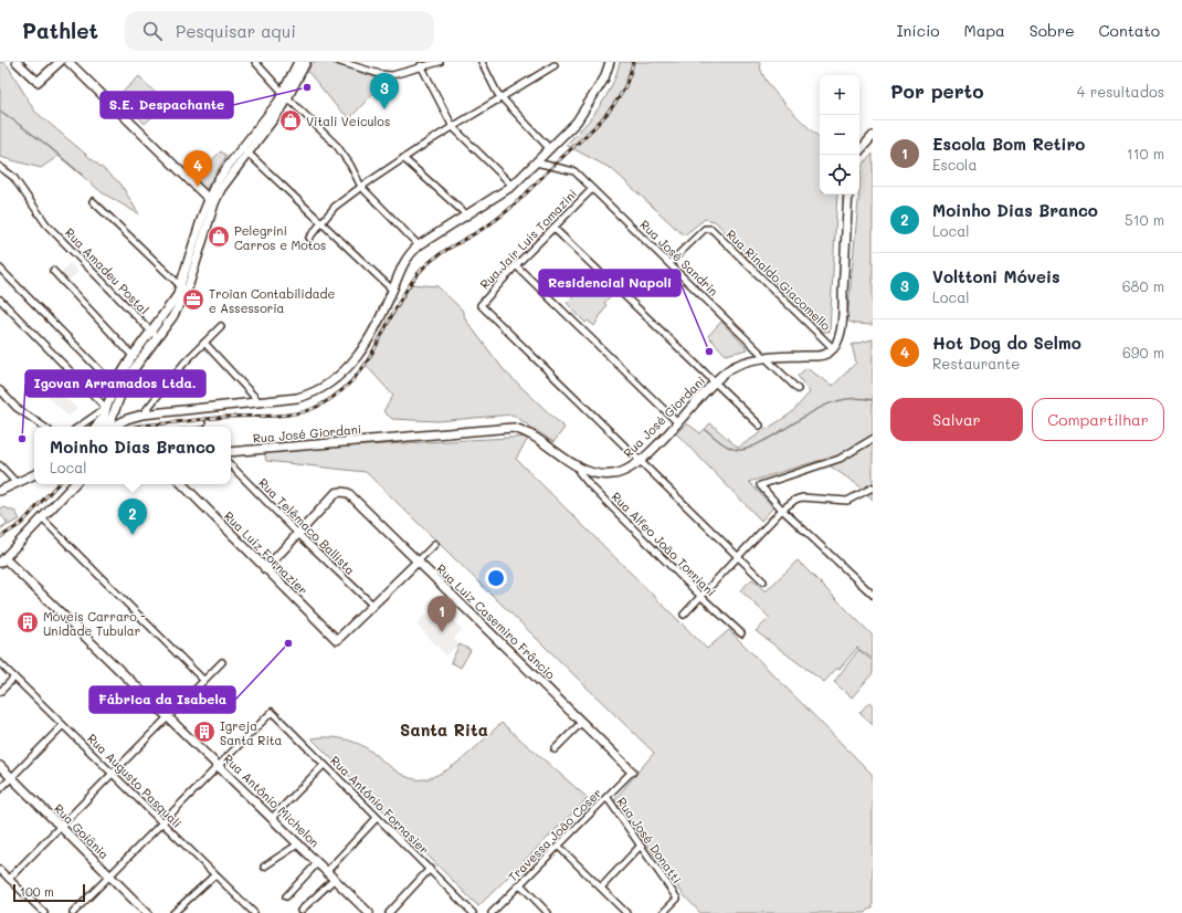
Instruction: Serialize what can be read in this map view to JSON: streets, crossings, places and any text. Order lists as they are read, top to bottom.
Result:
{
  "streets": {
    "street": [
      "Rua Jair Luís Tomazini",
      "Rua José Sandrin",
      "Rua Amadeu Postal",
      "Rua Rinaldo Giacomello",
      "Rua José Giordani",
      "Rua Telêmaco Ballista",
      "Rua Alfeo João Torriani",
      "Rua Luiz Fornazier",
      "Rua Luiz Casemiro Frâncio",
      "Rua Augusto Pasquali",
      "Rua Antônio Michelon",
      "Rua Antônio Fornasier",
      "Rua Goiânia",
      "Travessa João Coser",
      "Rua José Donatti"
    ]
  },
  "crossings": [
    ["Rua Jair Luís Tomazini", "Rua José Sandrin"],
    ["Rua Jair Luís Tomazini", "Rua José Giordani"],
    ["Rua José Sandrin", "Rua Rinaldo Giacomello"],
    ["Rua José Sandrin", "Rua José Giordani"],
    ["Rua Rinaldo Giacomello", "Rua José Giordani"],
    ["Rua José Giordani", "Rua Alfeo João Torriani"],
    ["Rua Telêmaco Ballista", "Rua Luiz Fornazier"],
    ["Rua Telêmaco Ballista", "Rua Luiz Casemiro Frâncio"],
    ["Rua Luiz Casemiro Frâncio", "Travessa João Coser"],
    ["Rua Antônio Michelon", "Rua Antônio Fornasier"],
    ["Travessa João Coser", "Rua José Donatti"]
  ],
  "districts": ["Santa Rita"],
  "places": {
    "other": [
      "S.E. Despachante",
      "Residencial Napoli",
      "Igovan Arramados Ltda.",
      "Fábrica da Isabela"
    ],
    "shop": ["Vitali Veículos", "Pelegrini Carros e Motos"],
    "office": ["Troian Contabilidade e Assessoria"],
    "building": ["Móveis Carraro - Unidade Tubular", "Igreja Santa Rita"]
  },
  "scale_bar": "100 m",
  "page": {
    "header": "Pathlet",
    "search": "Pesquisar aqui",
    "nav": [
      "Início",
      "Mapa",
      "Sobre",
      "Contato"
    ],
    "heading": ["Por perto", "4 resultados"],
    "pins": [
      "3",
      "4",
      "2",
      "1"
    ],
    "map_buttons": ["+", "−"],
    "list": [
      {
        "mark": "1",
        "name": "Escola Bom Retiro",
        "note": "Escola",
        "value": "110 m"
      },
      {
        "mark": "2",
        "name": "Moinho Dias Branco",
        "note": "Local",
        "value": "510 m"
      },
      {
        "mark": "3",
        "name": "Volttoni Móveis",
        "note": "Local",
        "value": "680 m"
      },
      {
        "mark": "4",
        "name": "Hot Dog do Selmo",
        "note": "Restaurante",
        "value": "690 m"
      }
    ],
    "buttons": ["Salvar", "Compartilhar"],
    "popup": ["Moinho Dias Branco", "Local"],
    "scale": "100 m"
  }
}
